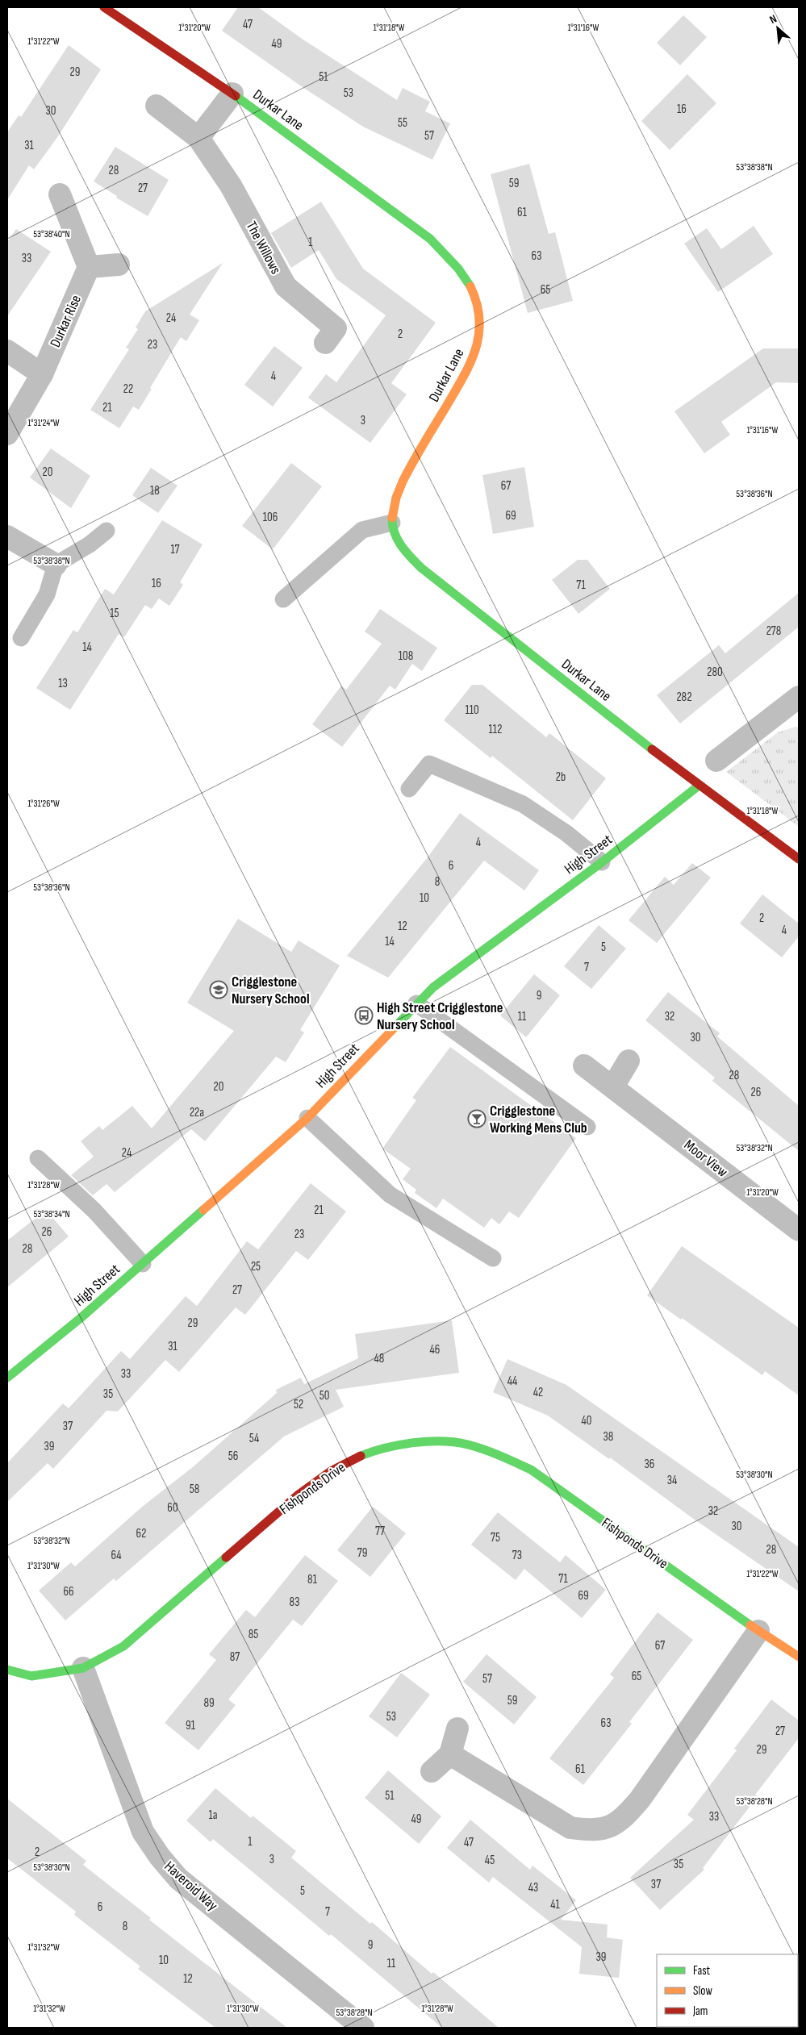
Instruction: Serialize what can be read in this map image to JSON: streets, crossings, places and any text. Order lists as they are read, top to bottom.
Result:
{
  "streets": {
    "street": [
      "Durkar Lane",
      "The Willows",
      "Durkar Rise",
      "High Street",
      "Moor View",
      "Fishponds Drive",
      "Haveroid Way"
    ]
  },
  "crossings": [
    ["Durkar Lane", "High Street"],
    ["Fishponds Drive", "Haveroid Way"]
  ],
  "places": {
    "school or university": ["Crigglestone Nursery School"],
    "bus stop": ["High Street Crigglestone Nursery School"],
    "bar": ["Crigglestone Working Mens Club"]
  },
  "house_numbers": [
    "47",
    "49",
    "29",
    "51",
    "53",
    "16",
    "30",
    "55",
    "57",
    "31",
    "28",
    "59",
    "27",
    "61",
    "1",
    "63",
    "33",
    "65",
    "24",
    "2",
    "23",
    "4",
    "22",
    "21",
    "3",
    "20",
    "67",
    "18",
    "69",
    "106",
    "17",
    "16",
    "71",
    "15",
    "278",
    "14",
    "108",
    "280",
    "13",
    "282",
    "110",
    "112",
    "2b",
    "4",
    "6",
    "8",
    "10",
    "2",
    "12",
    "4",
    "14",
    "5",
    "7",
    "9",
    "11",
    "32",
    "30",
    "28",
    "20",
    "26",
    "22a",
    "24",
    "21",
    "26",
    "23",
    "28",
    "25",
    "27",
    "29",
    "31",
    "46",
    "48",
    "33",
    "44",
    "42",
    "35",
    "50",
    "52",
    "40",
    "37",
    "38",
    "54",
    "39",
    "56",
    "36",
    "34",
    "58",
    "60",
    "32",
    "30",
    "77",
    "62",
    "75",
    "28",
    "79",
    "64",
    "73",
    "71",
    "81",
    "66",
    "69",
    "83",
    "85",
    "67",
    "87",
    "65",
    "57",
    "59",
    "89",
    "53",
    "63",
    "91",
    "27",
    "29",
    "61",
    "51",
    "1a",
    "33",
    "49",
    "1",
    "47",
    "2",
    "3",
    "45",
    "35",
    "37",
    "43",
    "5",
    "41",
    "6",
    "7",
    "8",
    "9",
    "39",
    "10",
    "11",
    "12"
  ],
  "legend": ["Fast", "Slow", "Jam"],
  "north": "top left",
  "coordinates": [
    "1°31'20\"W",
    "1°31'18\"W",
    "1°31'16\"W",
    "1°31'22\"W",
    "53°38'38\"N",
    "53°38'40\"N",
    "1°31'24\"W",
    "53°38'36\"N",
    "1°31'26\"W",
    "53°38'32\"N",
    "1°31'28\"W",
    "53°38'34\"N",
    "53°38'30\"N",
    "1°31'30\"W",
    "53°38'28\"N",
    "1°31'32\"W"
  ]
}
